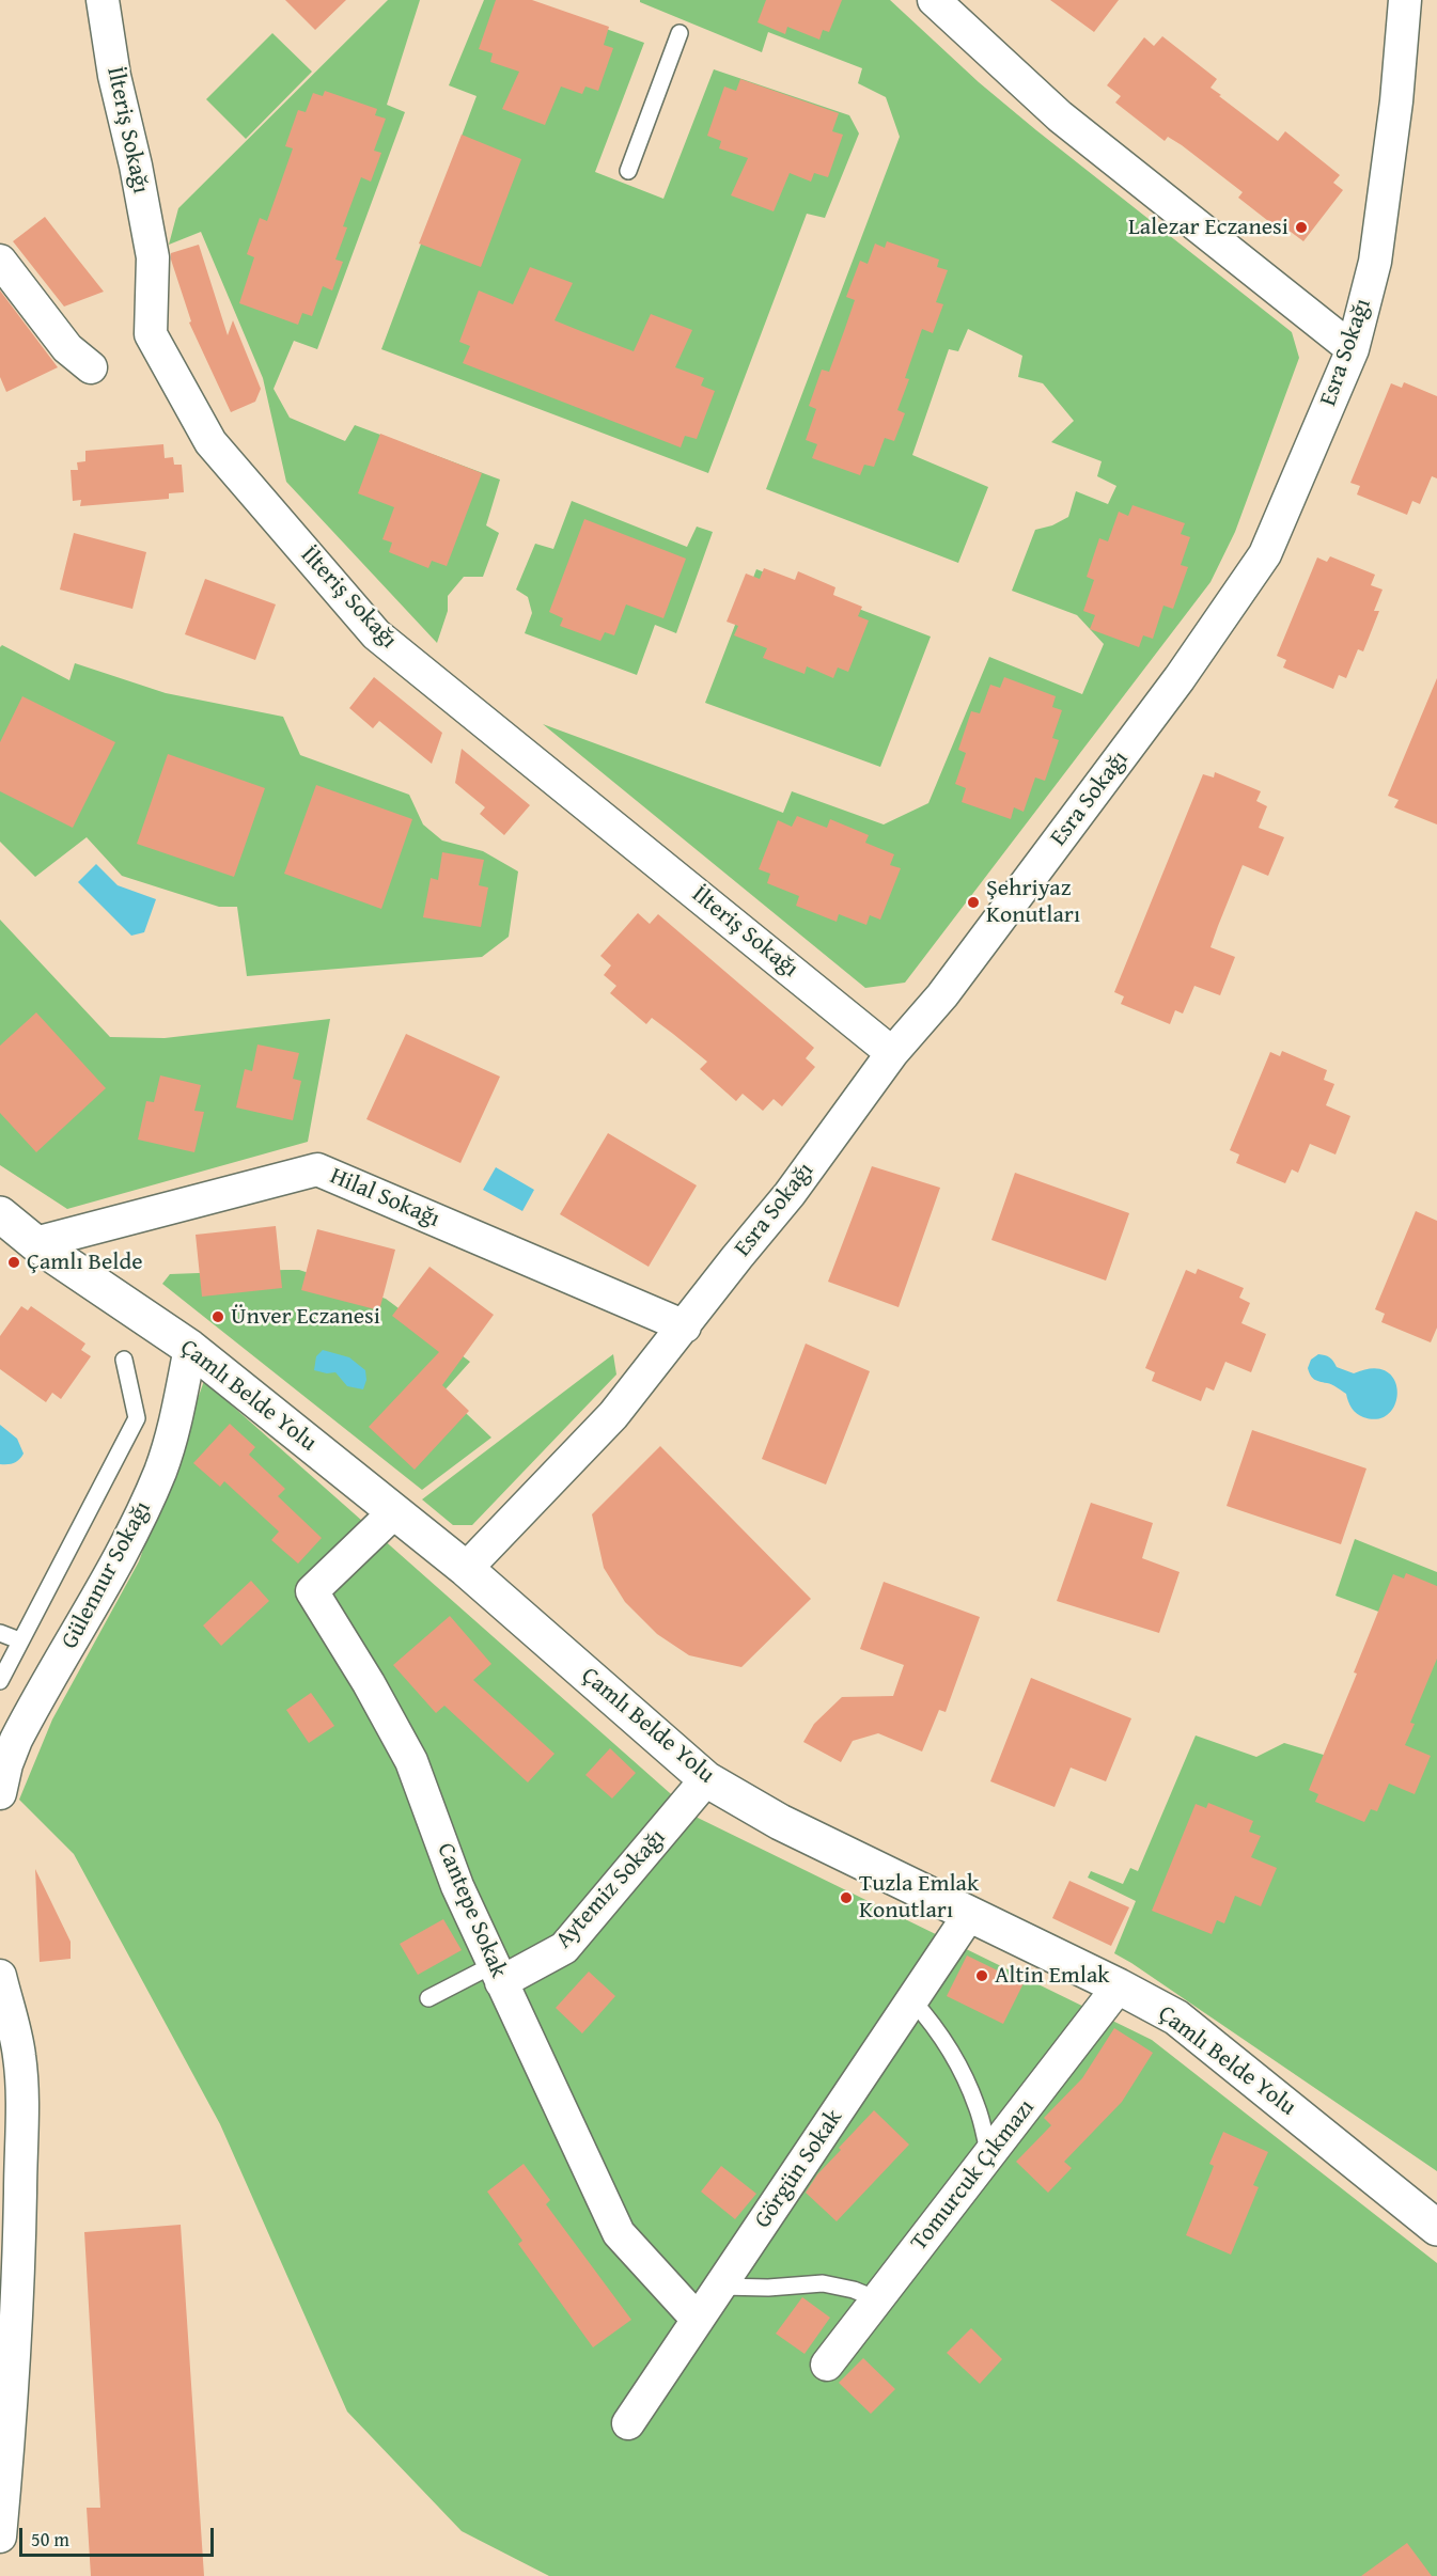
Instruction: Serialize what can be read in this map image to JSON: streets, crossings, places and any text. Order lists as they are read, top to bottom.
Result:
{
  "streets": {
    "street": [
      "İlteriş Sokağı",
      "Esra Sokağı",
      "Hilal Sokağı",
      "Çamlı Belde Yolu",
      "Gülennur Sokağı",
      "Aytemiz Sokağı",
      "Cantepe Sokak",
      "Görgün Sokak",
      "Tomurcuk Çıkmazı"
    ]
  },
  "crossings": [
    ["İlteriş Sokağı", "Esra Sokağı"],
    ["Esra Sokağı", "Hilal Sokağı"],
    ["Esra Sokağı", "Çamlı Belde Yolu"],
    ["Hilal Sokağı", "Çamlı Belde Yolu"],
    ["Çamlı Belde Yolu", "Gülennur Sokağı"],
    ["Çamlı Belde Yolu", "Aytemiz Sokağı"],
    ["Çamlı Belde Yolu", "Cantepe Sokak"],
    ["Çamlı Belde Yolu", "Görgün Sokak"],
    ["Çamlı Belde Yolu", "Tomurcuk Çıkmazı"],
    ["Aytemiz Sokağı", "Cantepe Sokak"],
    ["Cantepe Sokak", "Görgün Sokak"]
  ],
  "places": [
    "Lalezar Eczanesi",
    "Şehriyaz Konutları",
    "Çamlı Belde",
    "Ünver Eczanesi",
    "Tuzla Emlak Konutları",
    "Altin Emlak"
  ],
  "scale_bar": "50 m"
}
